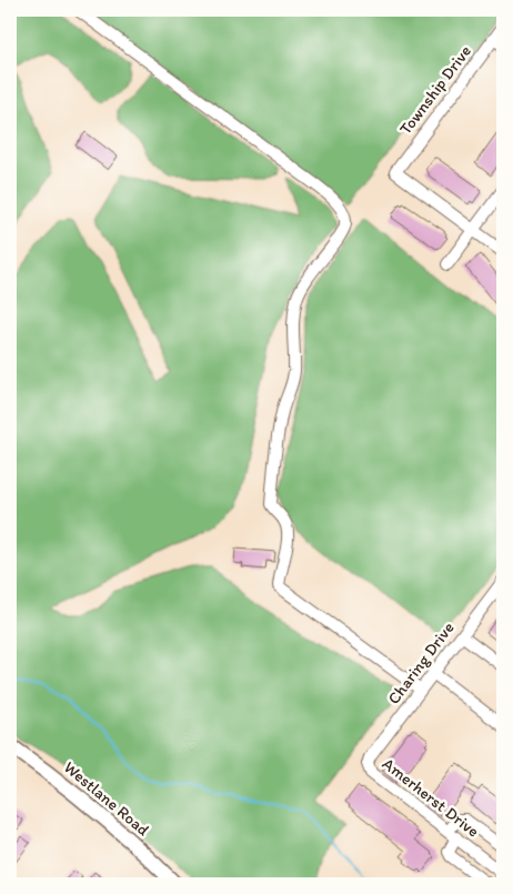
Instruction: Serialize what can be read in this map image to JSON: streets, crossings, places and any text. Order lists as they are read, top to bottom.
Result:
{
  "streets": {
    "main road": ["Westlane Road"],
    "street": ["Township Drive", "Charing Drive", "Amerherst Drive"]
  },
  "crossings": [
    ["Charing Drive", "Amerherst Drive"]
  ]
}
